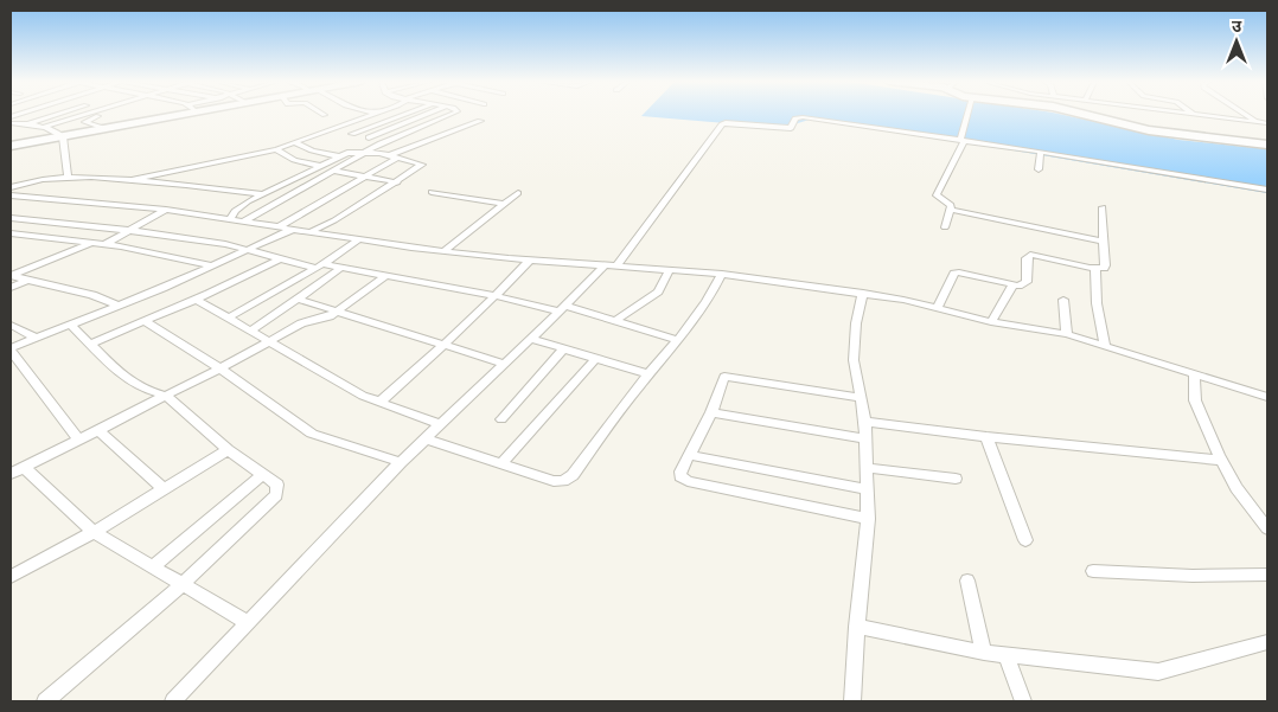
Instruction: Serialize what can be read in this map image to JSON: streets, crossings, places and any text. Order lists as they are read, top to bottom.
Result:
{
  "north": "top"
}
